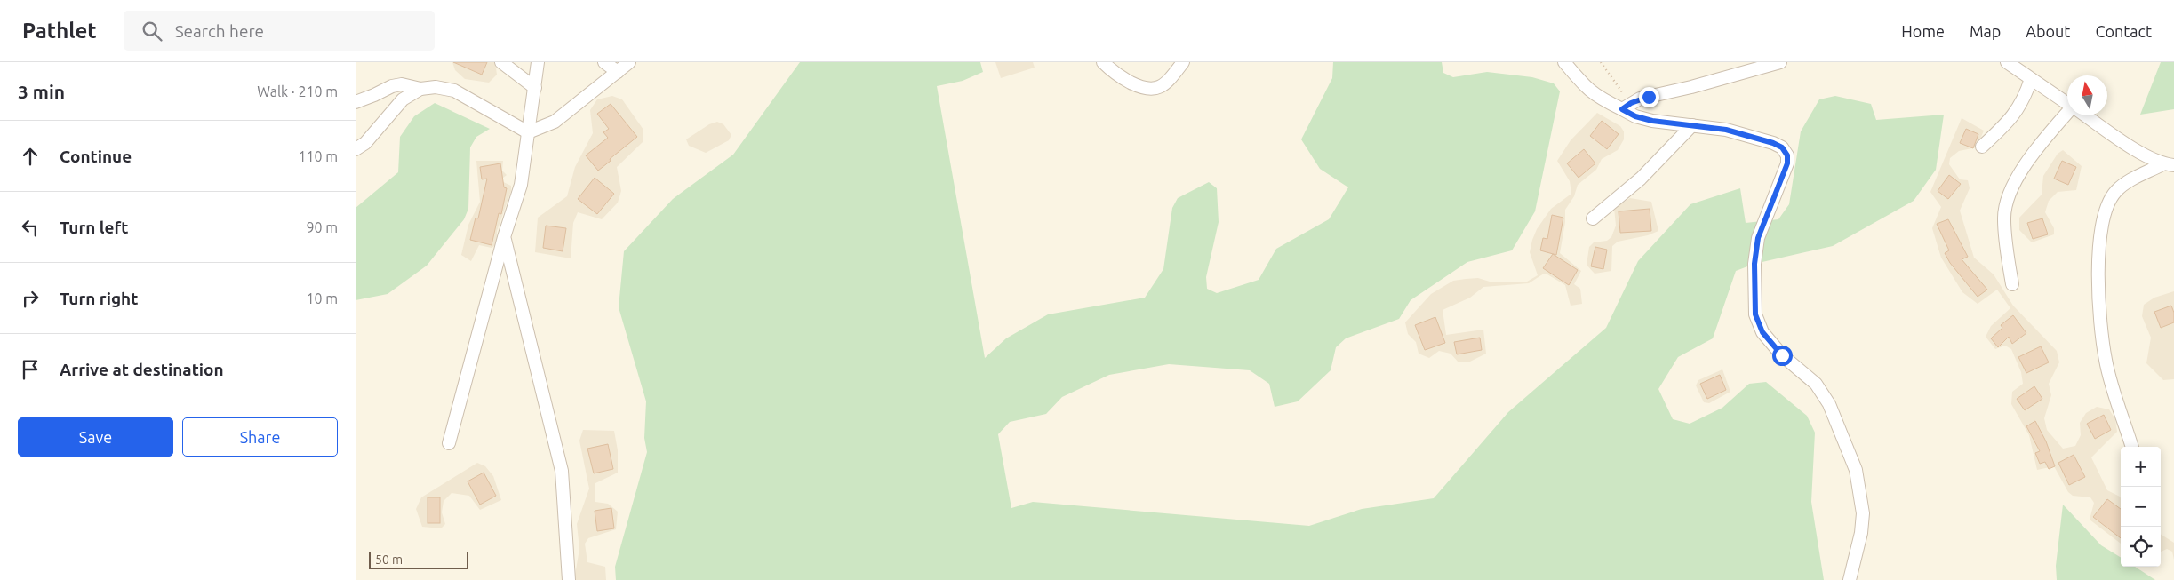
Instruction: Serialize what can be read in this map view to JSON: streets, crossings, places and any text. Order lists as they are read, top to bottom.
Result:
{
  "scale_bar": "50 m",
  "north": "top",
  "page": {
    "header": "Pathlet",
    "search": "Search here",
    "nav": [
      "Home",
      "Map",
      "About",
      "Contact"
    ],
    "heading": ["3 min", "Walk · 210 m"],
    "list": [
      ["Continue", "110 m"],
      ["Turn left", "90 m"],
      ["Turn right", "10 m"],
      "Arrive at destination"
    ],
    "buttons": ["Save", "Share"],
    "map_buttons": ["+", "−"],
    "scale": "50 m"
  }
}
